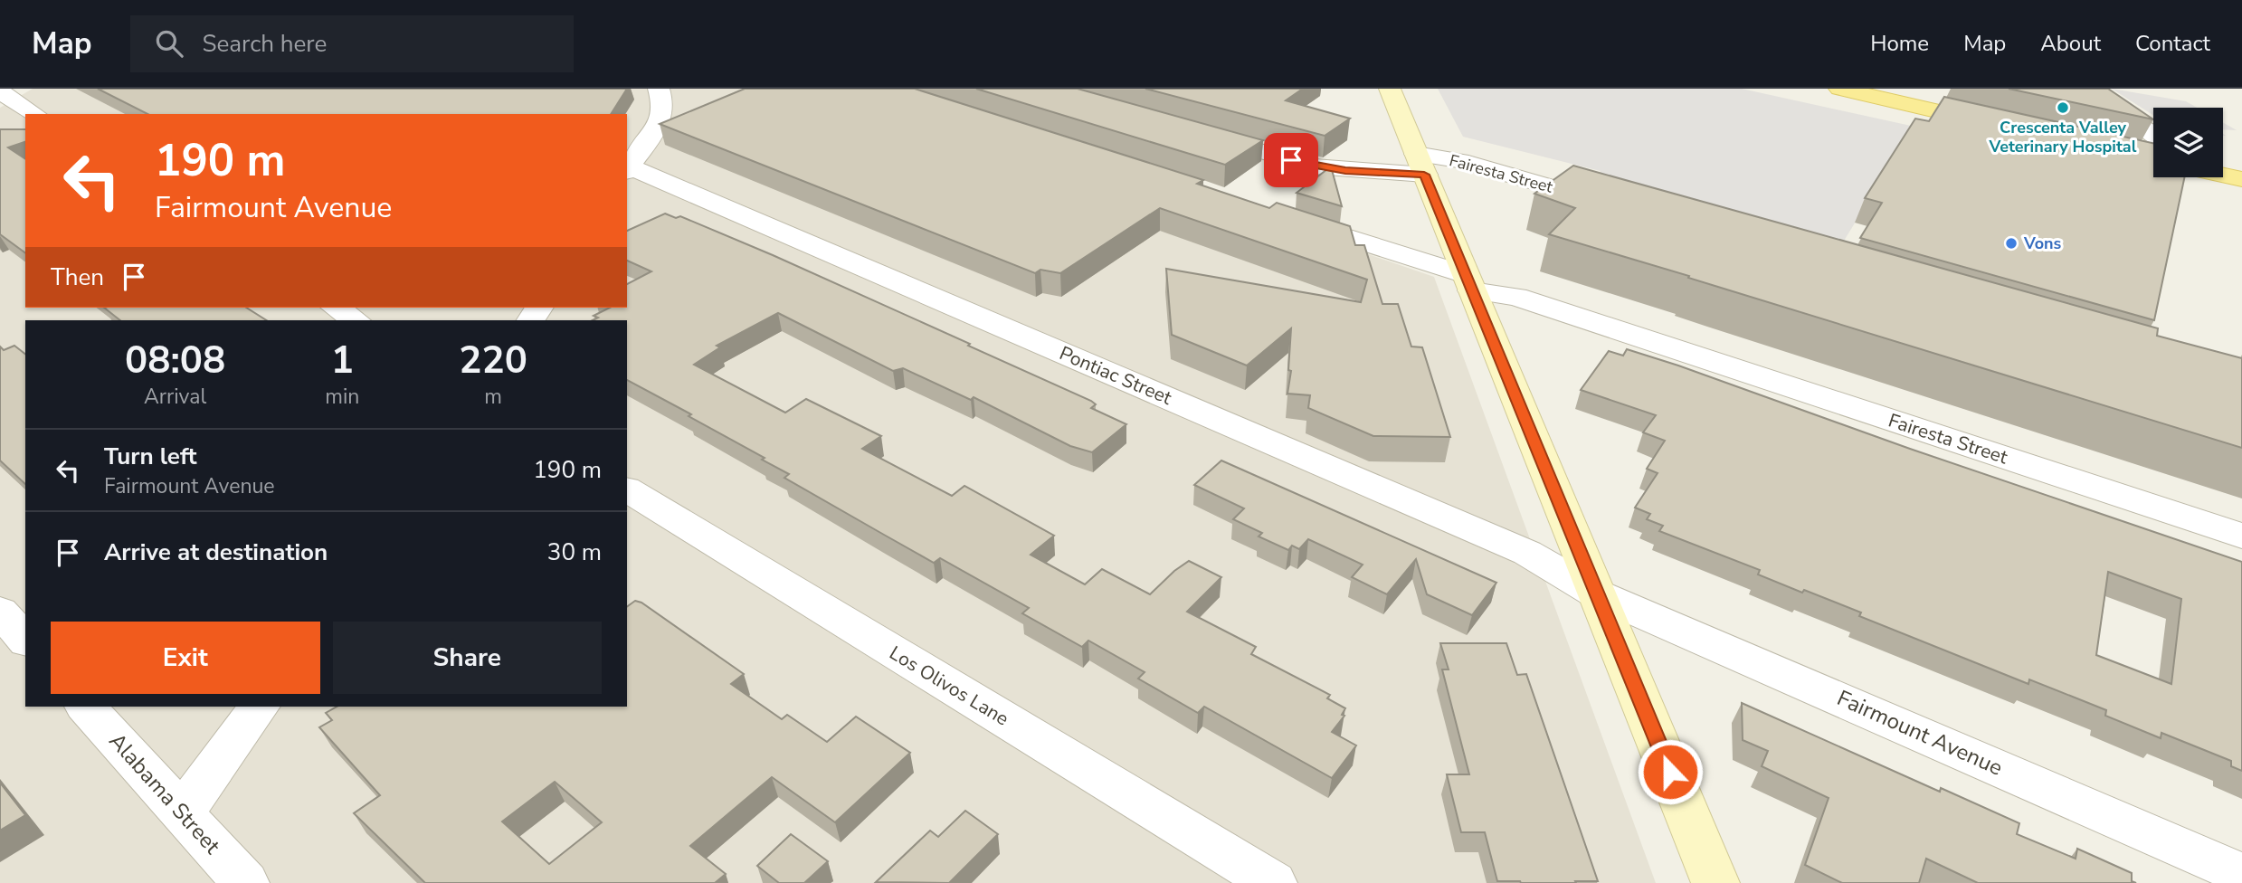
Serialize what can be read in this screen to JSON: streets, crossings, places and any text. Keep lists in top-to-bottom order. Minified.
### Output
{"streets":{"street":["Fairesta Street","Pontiac Street","Los Olivos Lane","Fairmount Avenue","Alabama Street"]},"crossings":[["Pontiac Street","Fairmount Avenue"]],"places":["Crescenta Valley Veterinary Hospital","Vons"],"page":{"header":"Map","search":"Search here","nav":["Home","Map","About","Contact"],"turn":["190 m","Fairmount Avenue"],"then":"Then","eta":["08:08","Arrival","1","min","220","m"],"list":[{"name":"Turn left","note":"Fairmount Avenue","value":"190 m"},{"name":"Arrive at destination","value":"30 m"}],"buttons":["Exit","Share"]}}
